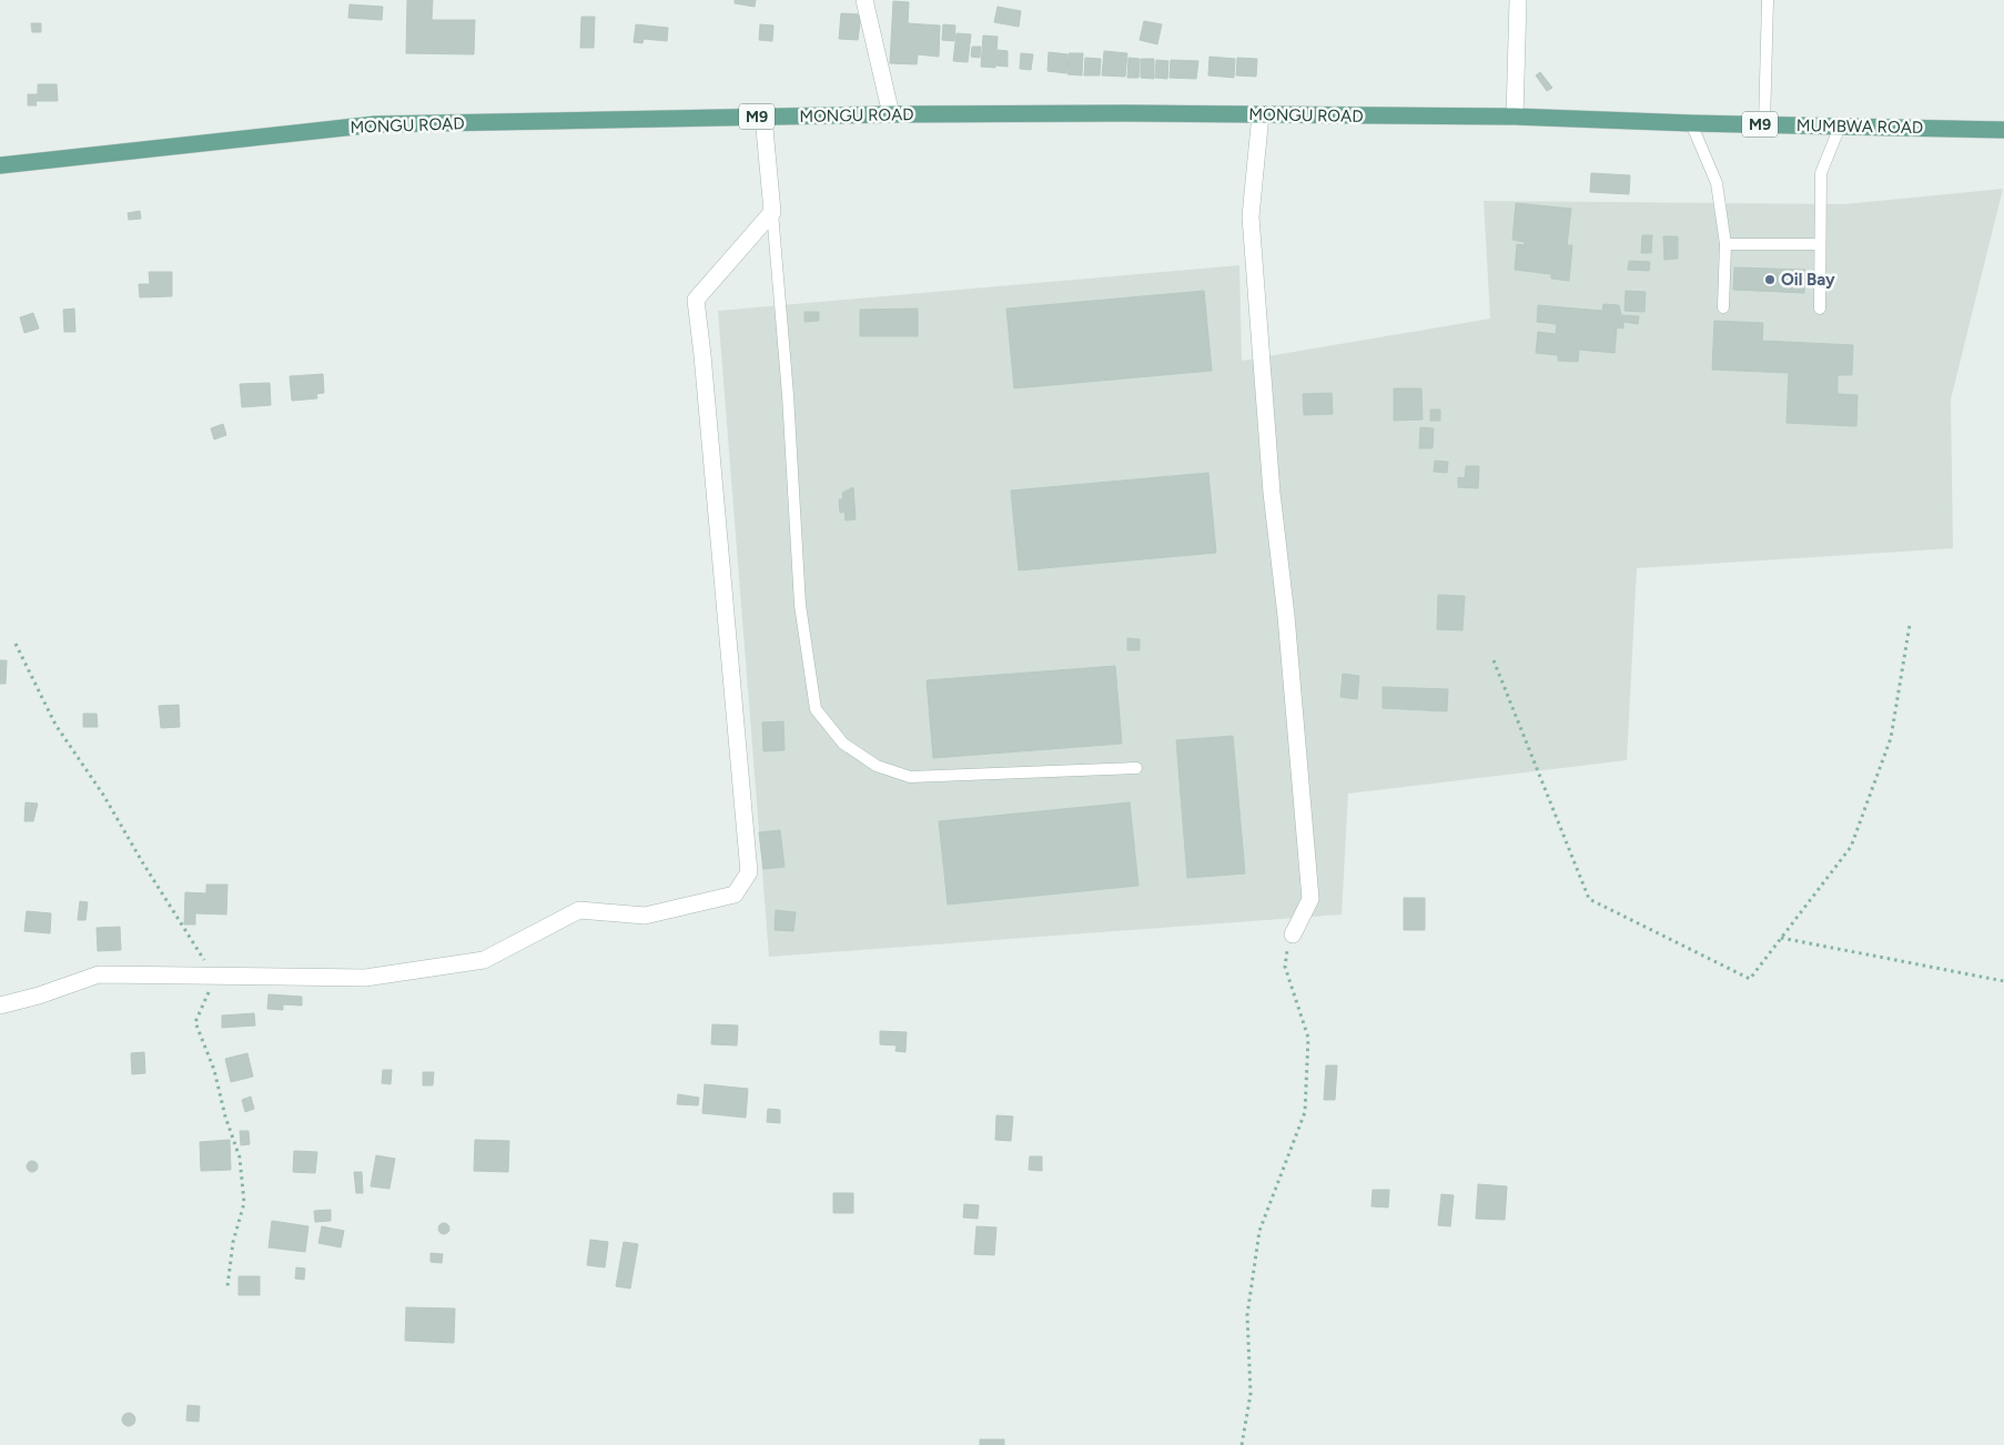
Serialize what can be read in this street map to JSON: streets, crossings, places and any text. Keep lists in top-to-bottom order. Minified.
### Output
{"streets":{"main road":["MONGU ROAD","M9","MUMBWA ROAD"]},"crossings":[["MONGU ROAD","MUMBWA ROAD"]],"places":["Oil Bay"]}
